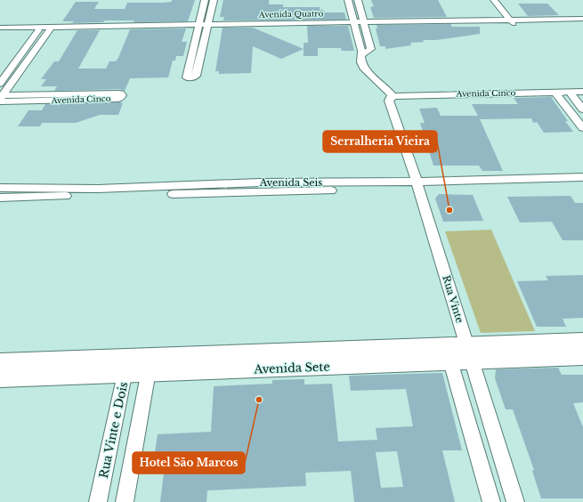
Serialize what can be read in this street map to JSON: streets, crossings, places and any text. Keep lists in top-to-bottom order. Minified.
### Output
{"streets":{"street":["Avenida Quatro","Avenida Cinco","Avenida Seis","Rua Vinte","Avenida Sete","Rua Vinte e Dois"]},"crossings":[["Avenida Cinco","Rua Vinte"],["Avenida Seis","Rua Vinte"],["Rua Vinte","Avenida Sete"],["Avenida Sete","Rua Vinte e Dois"]],"places":["Serralheria Vieira","Hotel São Marcos"]}
